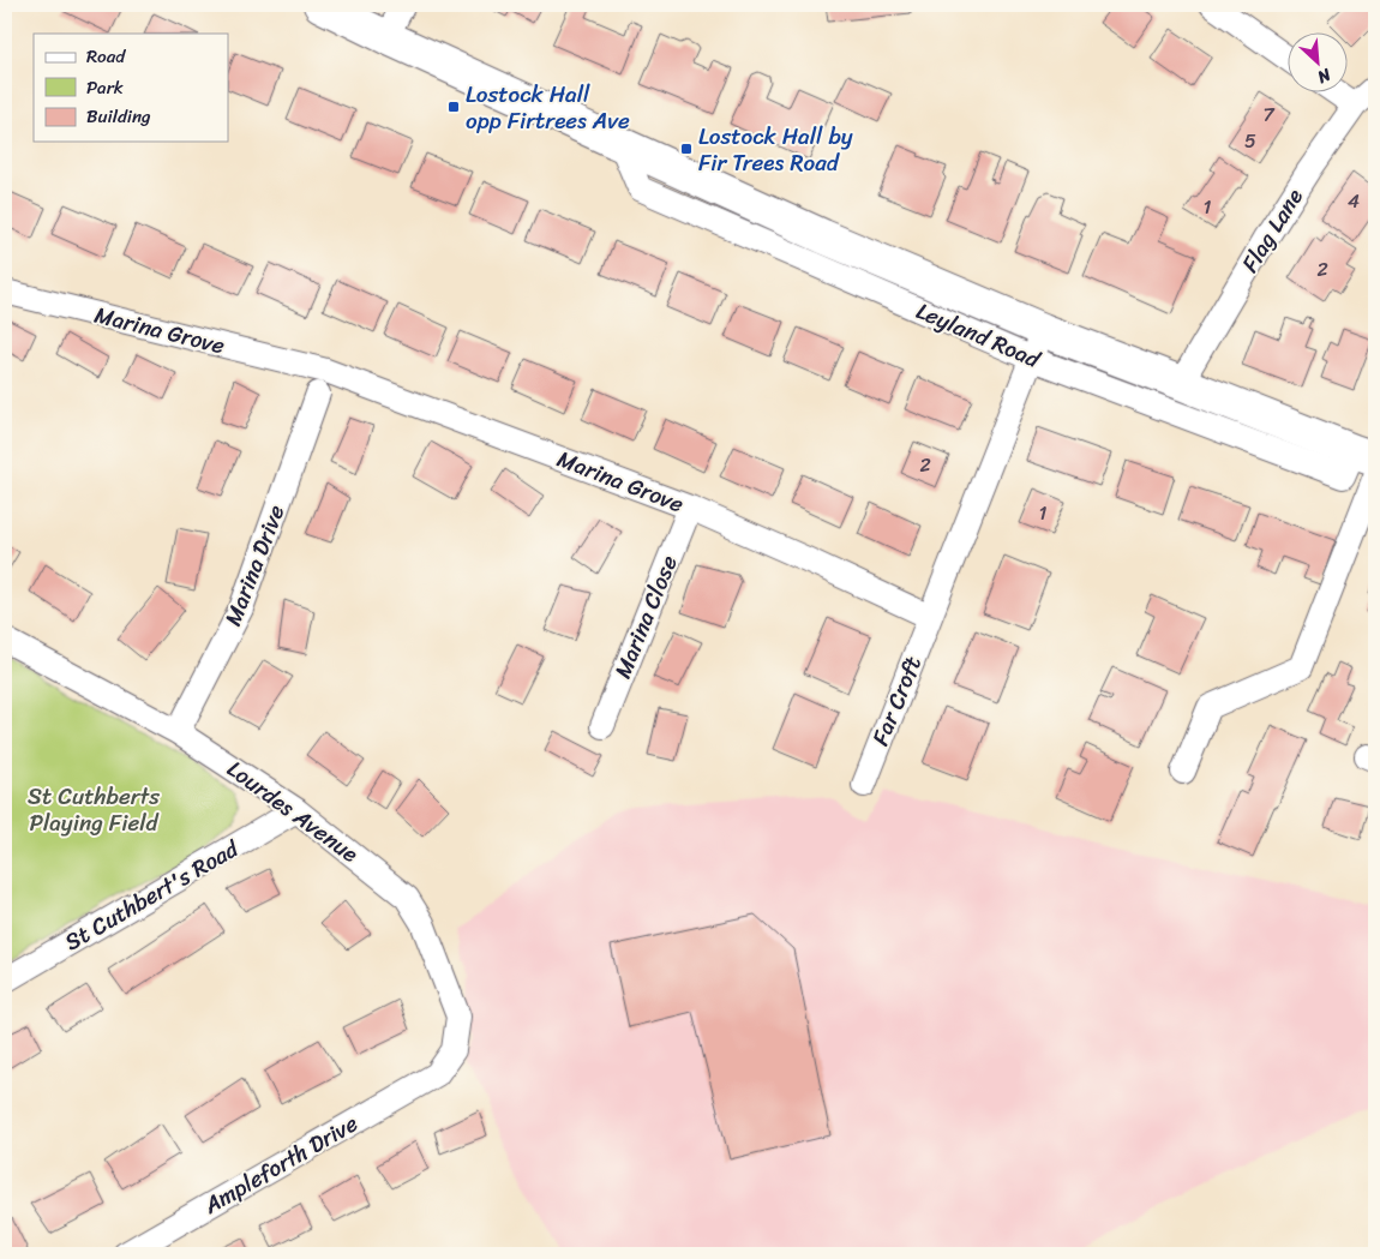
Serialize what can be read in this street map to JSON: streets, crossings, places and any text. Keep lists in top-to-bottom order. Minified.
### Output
{"streets":{"main road":["Leyland Road"],"street":["Flag Lane","Marina Grove","Marina Drive","Marina Close","Far Croft","Lourdes Avenue","St Cuthbert's Road","Ampleforth Drive"]},"crossings":[["Flag Lane","Leyland Road"],["Marina Grove","Marina Close"],["Marina Grove","Far Croft"],["Marina Drive","Lourdes Avenue"],["Lourdes Avenue","St Cuthbert's Road"],["Lourdes Avenue","Ampleforth Drive"]],"parks":["St Cuthberts Playing Field"],"places":{"transit":["Lostock Hall opp Firtrees Ave","Lostock Hall by Fir Trees Road"]},"house_numbers":["7","5","4","1","2","2","1"],"legend":["Road","Park","Building"],"north":"bottom right"}
